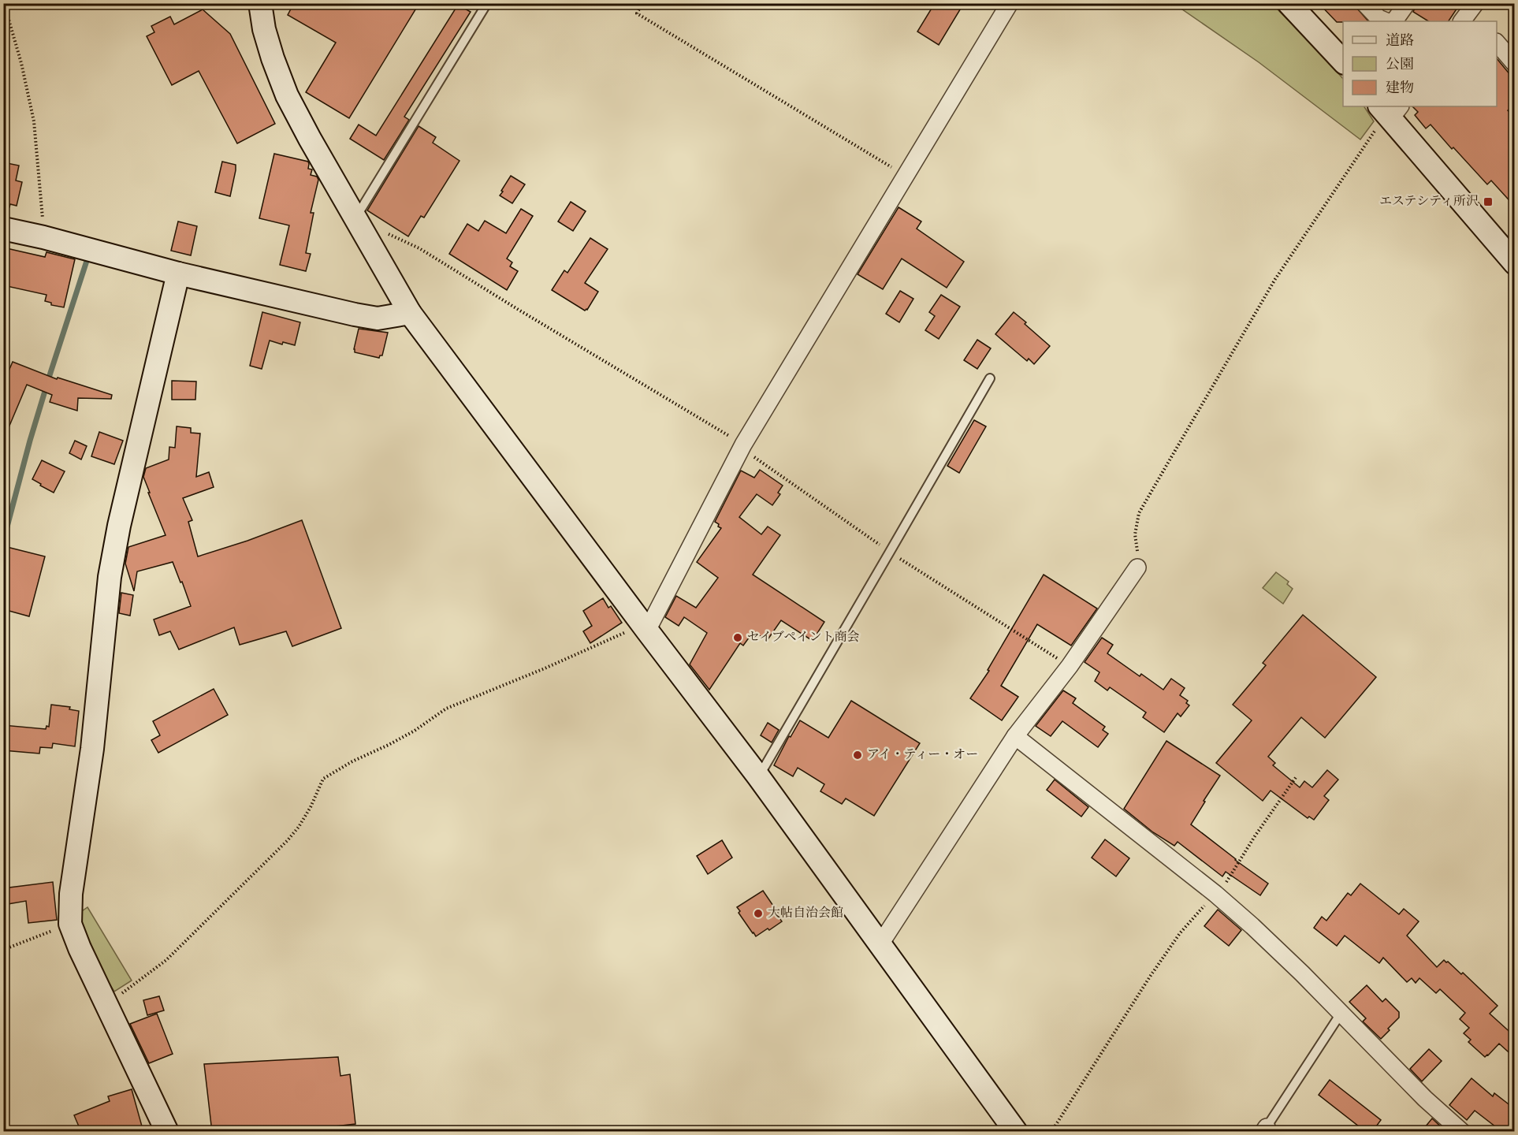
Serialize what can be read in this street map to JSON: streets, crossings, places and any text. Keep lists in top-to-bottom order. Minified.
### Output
{"places":{"transit":["エステシティ所沢"],"other":["セイブペイント商会","アイ・ティー・オー","大帖自治会館"]},"legend":["道路","公園","建物"]}
